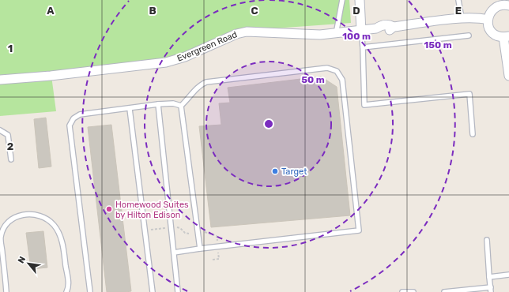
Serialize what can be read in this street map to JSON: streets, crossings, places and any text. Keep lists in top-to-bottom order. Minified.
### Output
{"streets":{"street":["Evergreen Road"]},"places":["Target","Homewood Suites by Hilton Edison"],"north":"top left","grid":{"columns":["A","B","C","D","E"],"rows":["1","2"]},"rings":["100 m","150 m","50 m"]}
